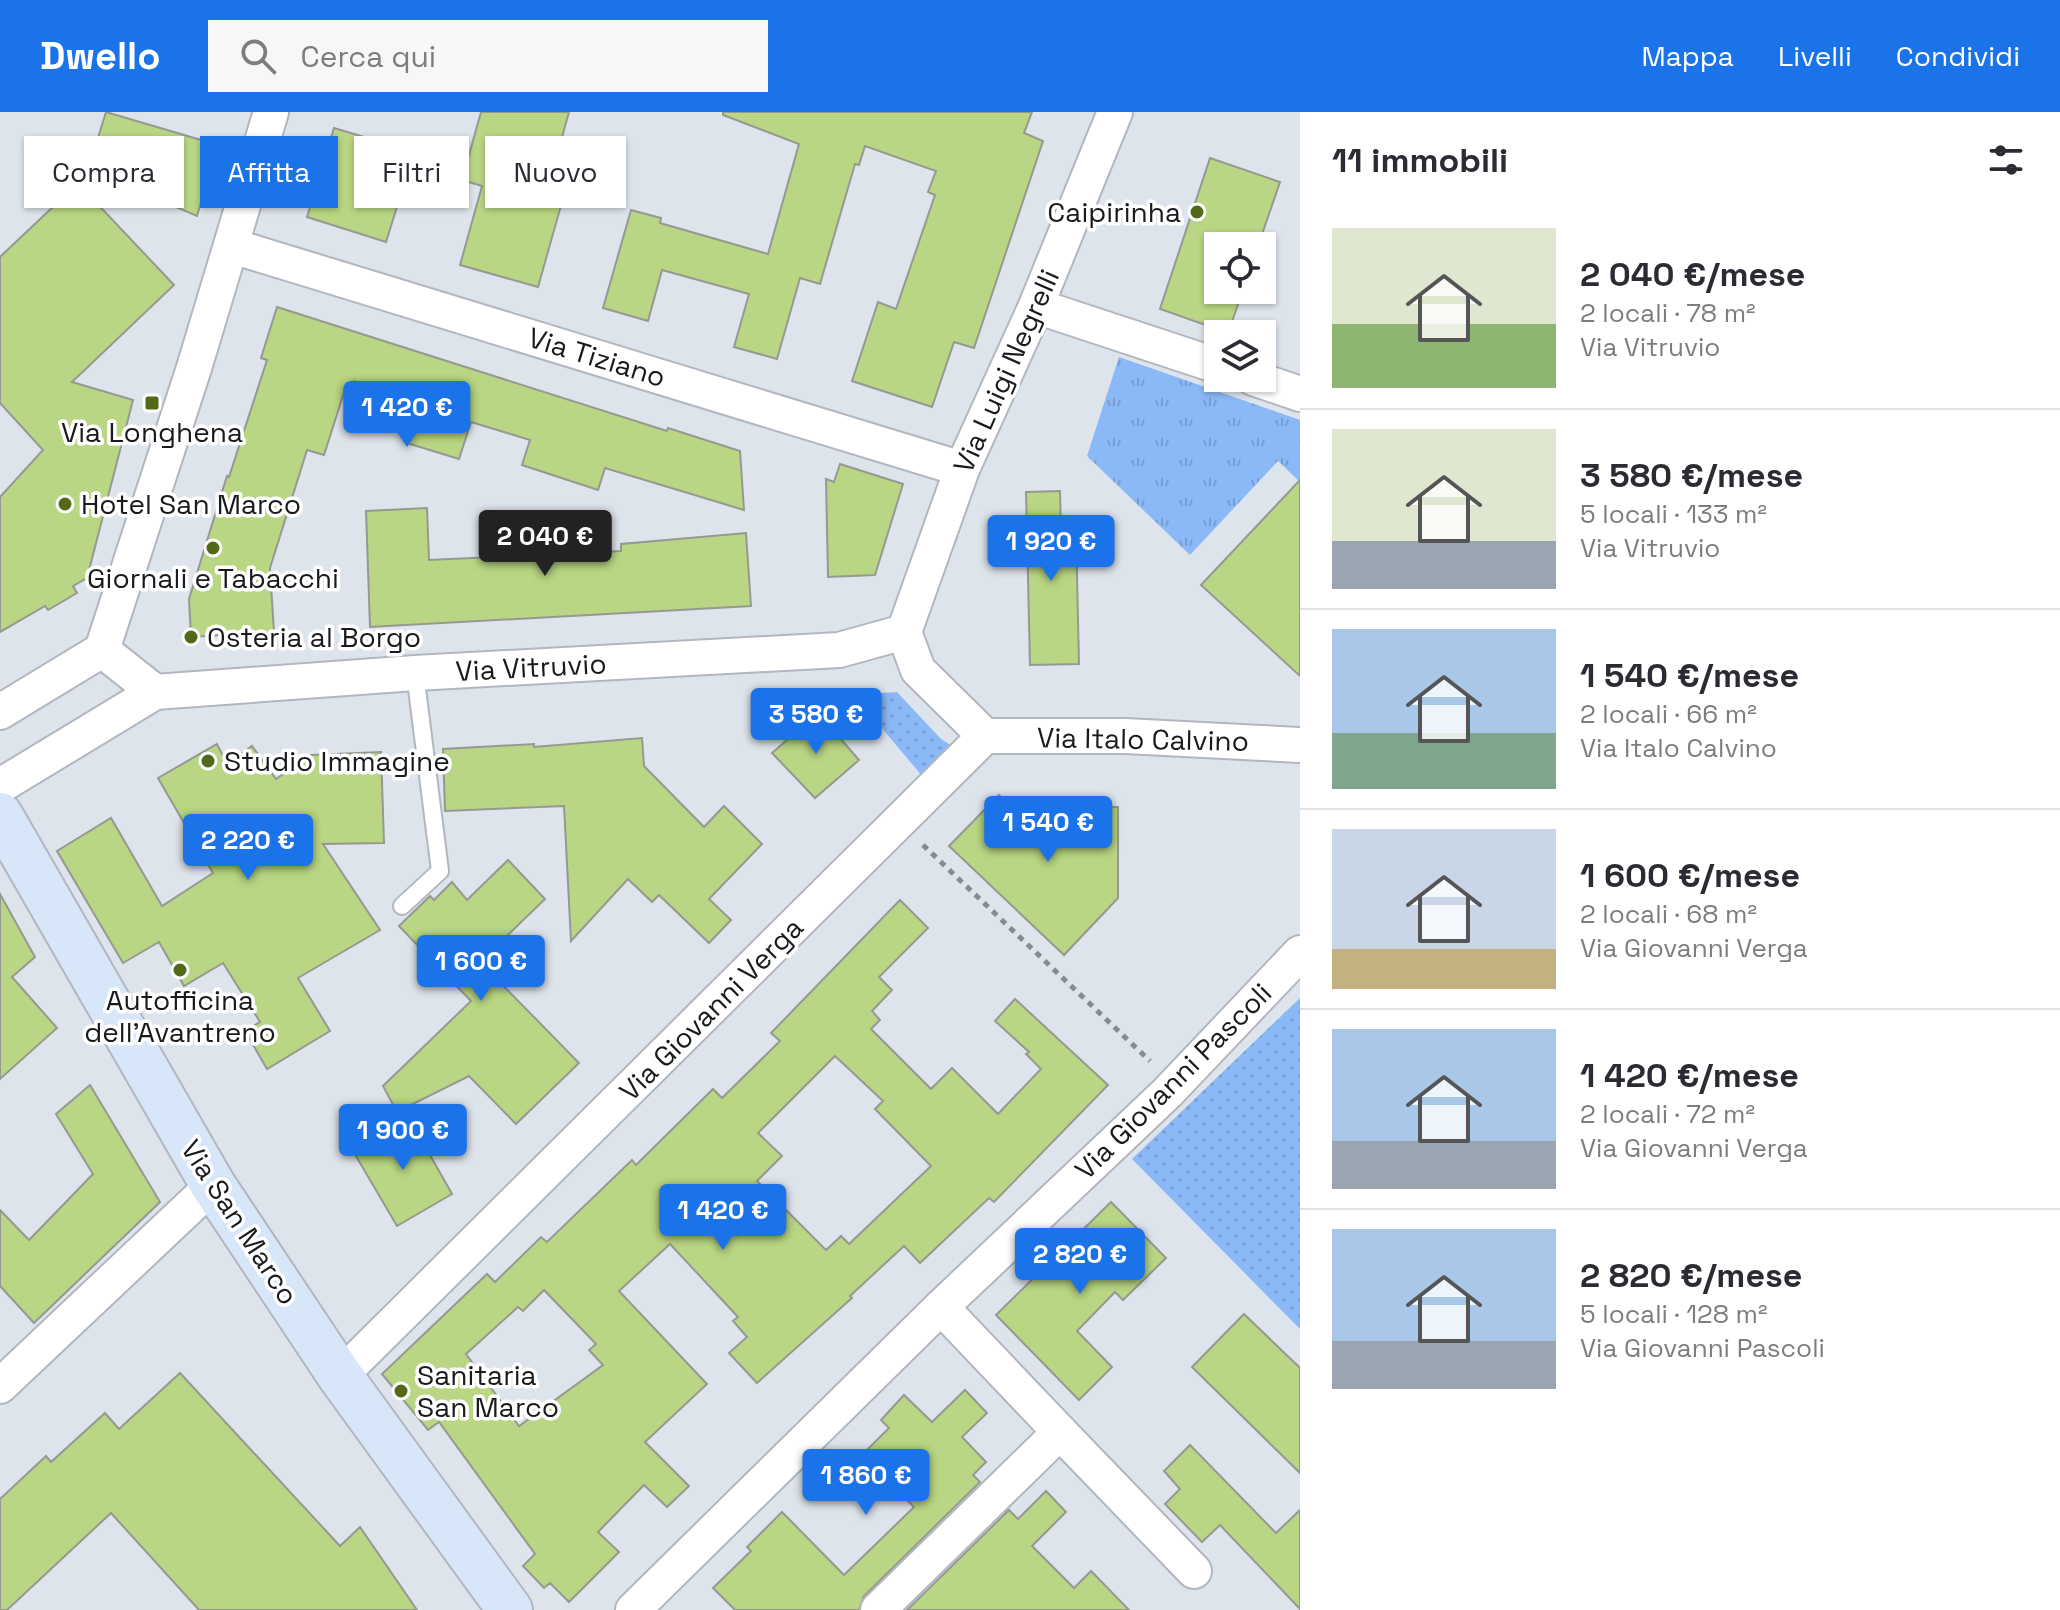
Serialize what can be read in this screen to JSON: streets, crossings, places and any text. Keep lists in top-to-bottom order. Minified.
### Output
{"streets":{"main road":["Via San Marco"],"street":["Via Tiziano","Via Luigi Negrelli","Via Vitruvio","Via Italo Calvino","Via Giovanni Verga","Via Giovanni Pascoli"]},"crossings":[["Via Tiziano","Via Luigi Negrelli"],["Via Luigi Negrelli","Via Vitruvio"],["Via Italo Calvino","Via Giovanni Verga"],["Via Giovanni Verga","Via San Marco"]],"places":{"other":["Caipirinha","Hotel San Marco","Giornali e Tabacchi","Osteria al Borgo","Studio Immagine","Autofficina dell'Avantreno","Sanitaria San Marco"],"transit":["Via Longhena"]},"page":{"header":"Dwello","search":"Cerca qui","nav":["Mappa","Livelli","Condividi"],"heading":"11 immobili","chip":["Compra","Affitta","Filtri","Nuovo"],"list":[{"name":"2 040 €/mese","note":"2 locali · 78 m² · Via Vitruvio"},{"name":"3 580 €/mese","note":"5 locali · 133 m² · Via Vitruvio"},{"name":"1 540 €/mese","note":"2 locali · 66 m² · Via Italo Calvino"},{"name":"1 600 €/mese","note":"2 locali · 68 m² · Via Giovanni Verga"},{"name":"1 420 €/mese","note":"2 locali · 72 m² · Via Giovanni Verga"},{"name":"2 820 €/mese","note":"5 locali · 128 m² · Via Giovanni Pascoli"}],"price":["1 420 €","2 040 €","1 920 €","3 580 €","1 540 €","2 220 €","1 600 €","1 900 €","1 420 €","2 820 €","1 860 €"]}}
